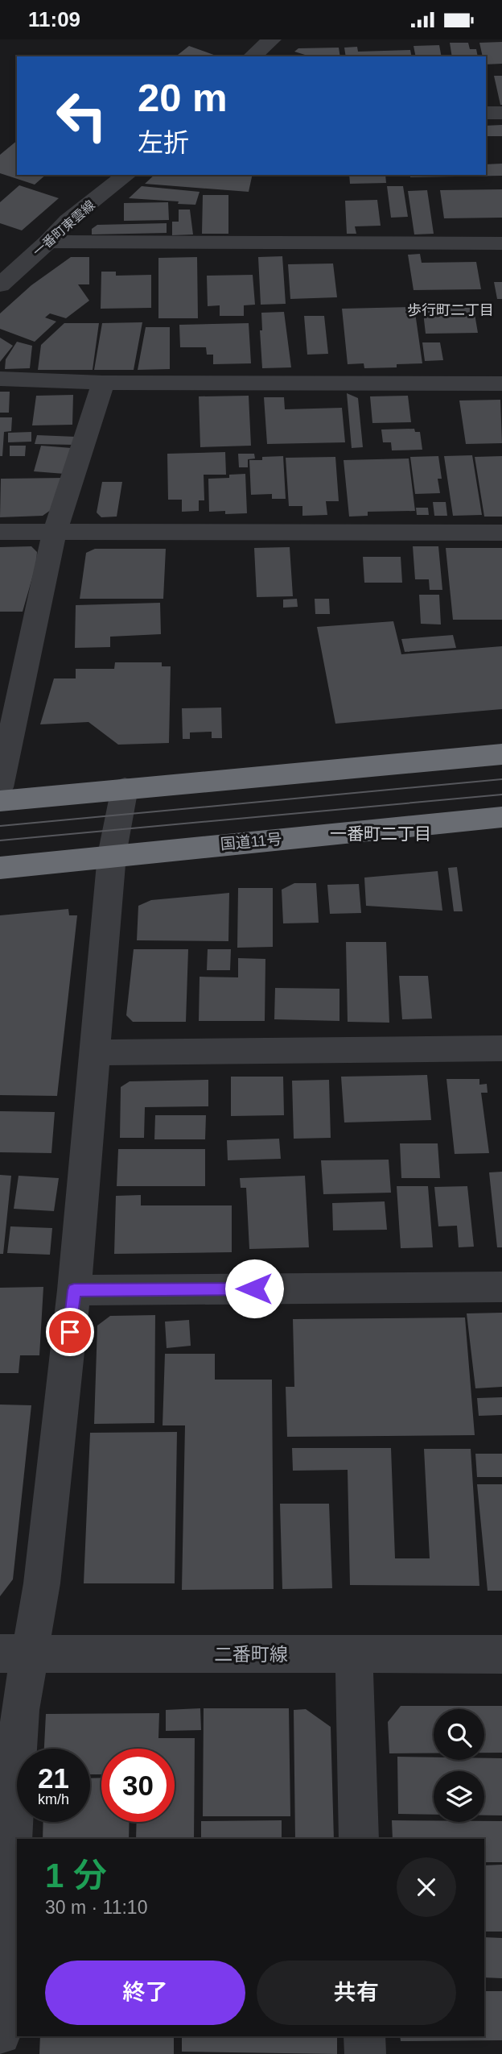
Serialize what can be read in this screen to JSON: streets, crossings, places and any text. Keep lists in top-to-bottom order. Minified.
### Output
{"streets":{"highway":["国道11号"],"street":["一番町東雲線","二番町線"]},"districts":["歩行町二丁目","一番町二丁目"],"page":{"status":"11:09","turn":["20 m","左折"],"speed":"21 km/h","limit":"30","heading":["1 分","30 m · 11:10"],"buttons":["終了","共有"]}}
